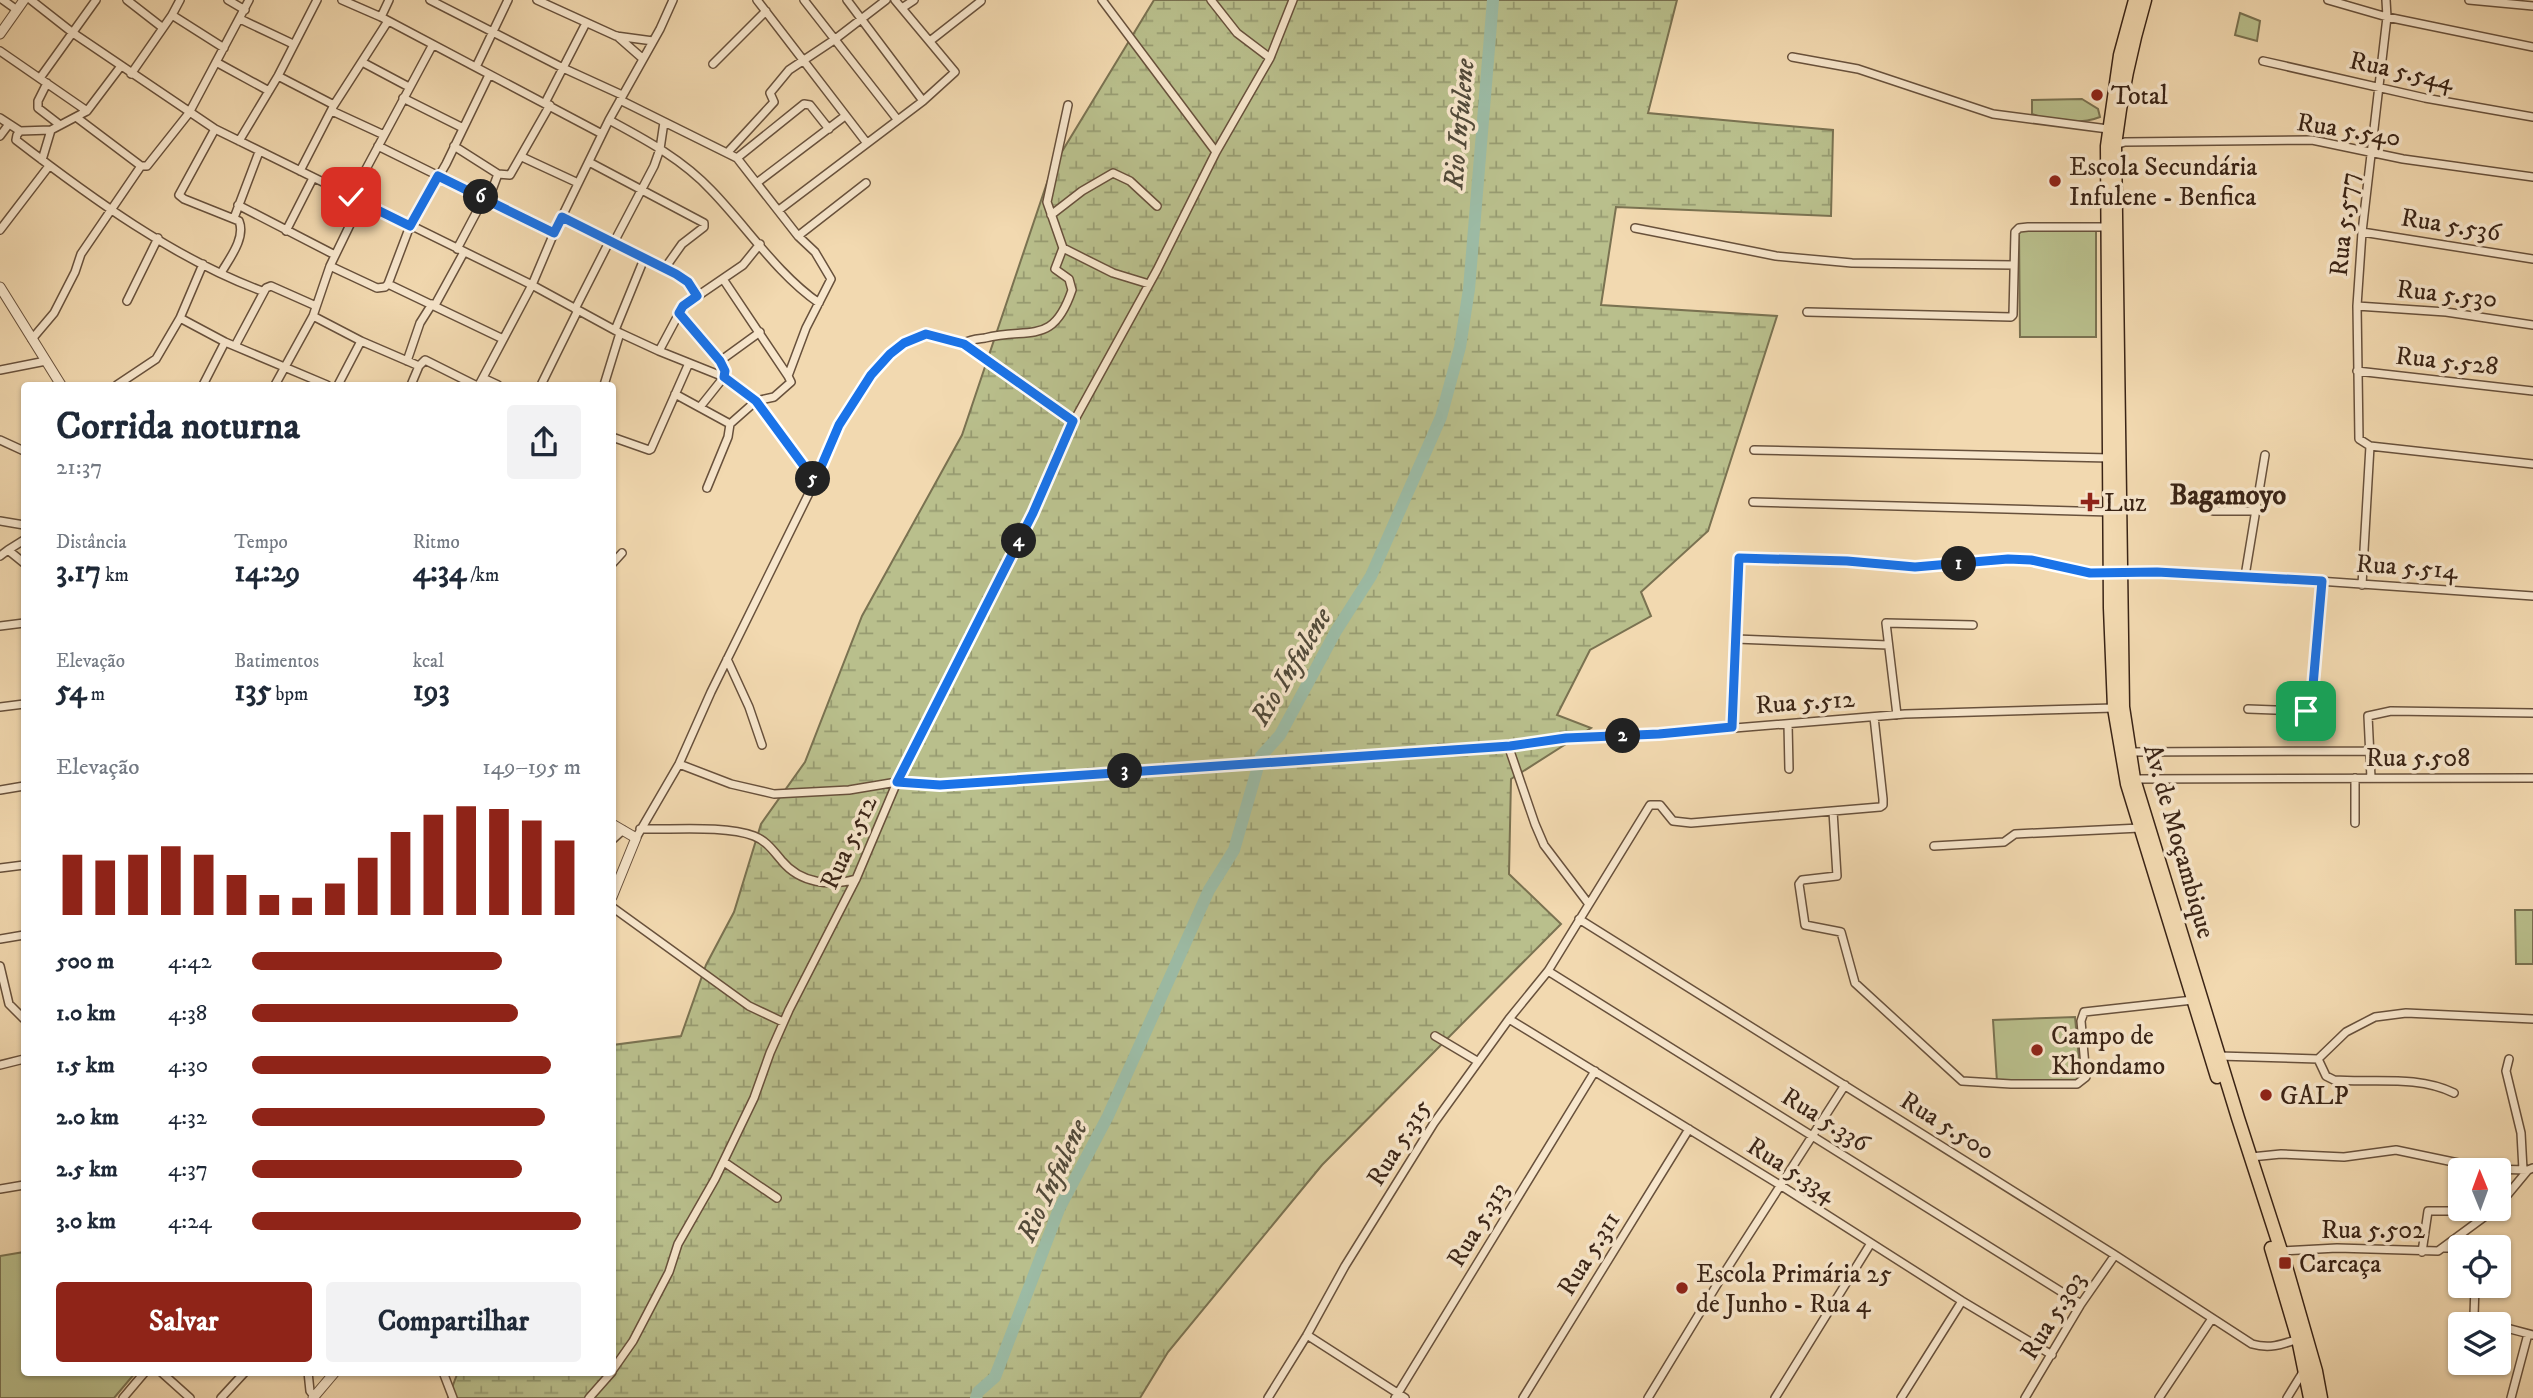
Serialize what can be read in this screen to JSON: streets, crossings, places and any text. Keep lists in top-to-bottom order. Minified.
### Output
{"streets":{"highway":["Av. de Moçambique"],"street":["Rua 5.544","Rua 5.540","Rua 5.577","Rua 5.536","Rua 5.530","Rua 5.528","Rua 5.514","Rua 5.512","Rua 5.508","Rua 5.336","Rua 5.500","Rua 5.315","Rua 5.334","Rua 5.313","Rua 5.502","Rua 5.311","Rua 5.303"]},"crossings":[["Rua 5.544","Rua 5.577"],["Rua 5.540","Rua 5.577"],["Rua 5.540","Av. de Moçambique"],["Rua 5.577","Rua 5.536"],["Rua 5.577","Rua 5.530"],["Rua 5.577","Rua 5.528"],["Rua 5.514","Av. de Moçambique"],["Rua 5.512","Av. de Moçambique"],["Rua 5.508","Av. de Moçambique"],["Av. de Moçambique","Rua 5.500"],["Av. de Moçambique","Rua 5.502"],["Rua 5.336","Rua 5.315"],["Rua 5.336","Rua 5.303"],["Rua 5.500","Rua 5.315"],["Rua 5.500","Rua 5.303"],["Rua 5.315","Rua 5.334"],["Rua 5.334","Rua 5.313"],["Rua 5.334","Rua 5.311"],["Rua 5.334","Rua 5.303"]],"districts":["Bagamoyo"],"water":["Rio Infulene"],"places":{"other":["Total","Escola Secundária Infulene - Benfica","Campo de Khondamo","GALP","Escola Primária 25 de Junho - Rua 4"],"health":["Luz"],"transit":["Carcaça"]},"north":"top","page":{"pins":["6","5","4","1","2","3"],"heading":["Corrida noturna","21:37"],"stats":[["Distância","3.17 km"],["Tempo","14:29"],["Ritmo","4:34 /km"],["Elevação","54 m"],["Batimentos","135 bpm"],["kcal","193"]],"chart":["Elevação","149–195 m"],"list":[{"name":"500 m","note":"4:42"},{"name":"1.0 km","note":"4:38"},{"name":"1.5 km","note":"4:30"},{"name":"2.0 km","note":"4:32"},{"name":"2.5 km","note":"4:37"},{"name":"3.0 km","note":"4:24"}],"buttons":["Salvar","Compartilhar"]}}
